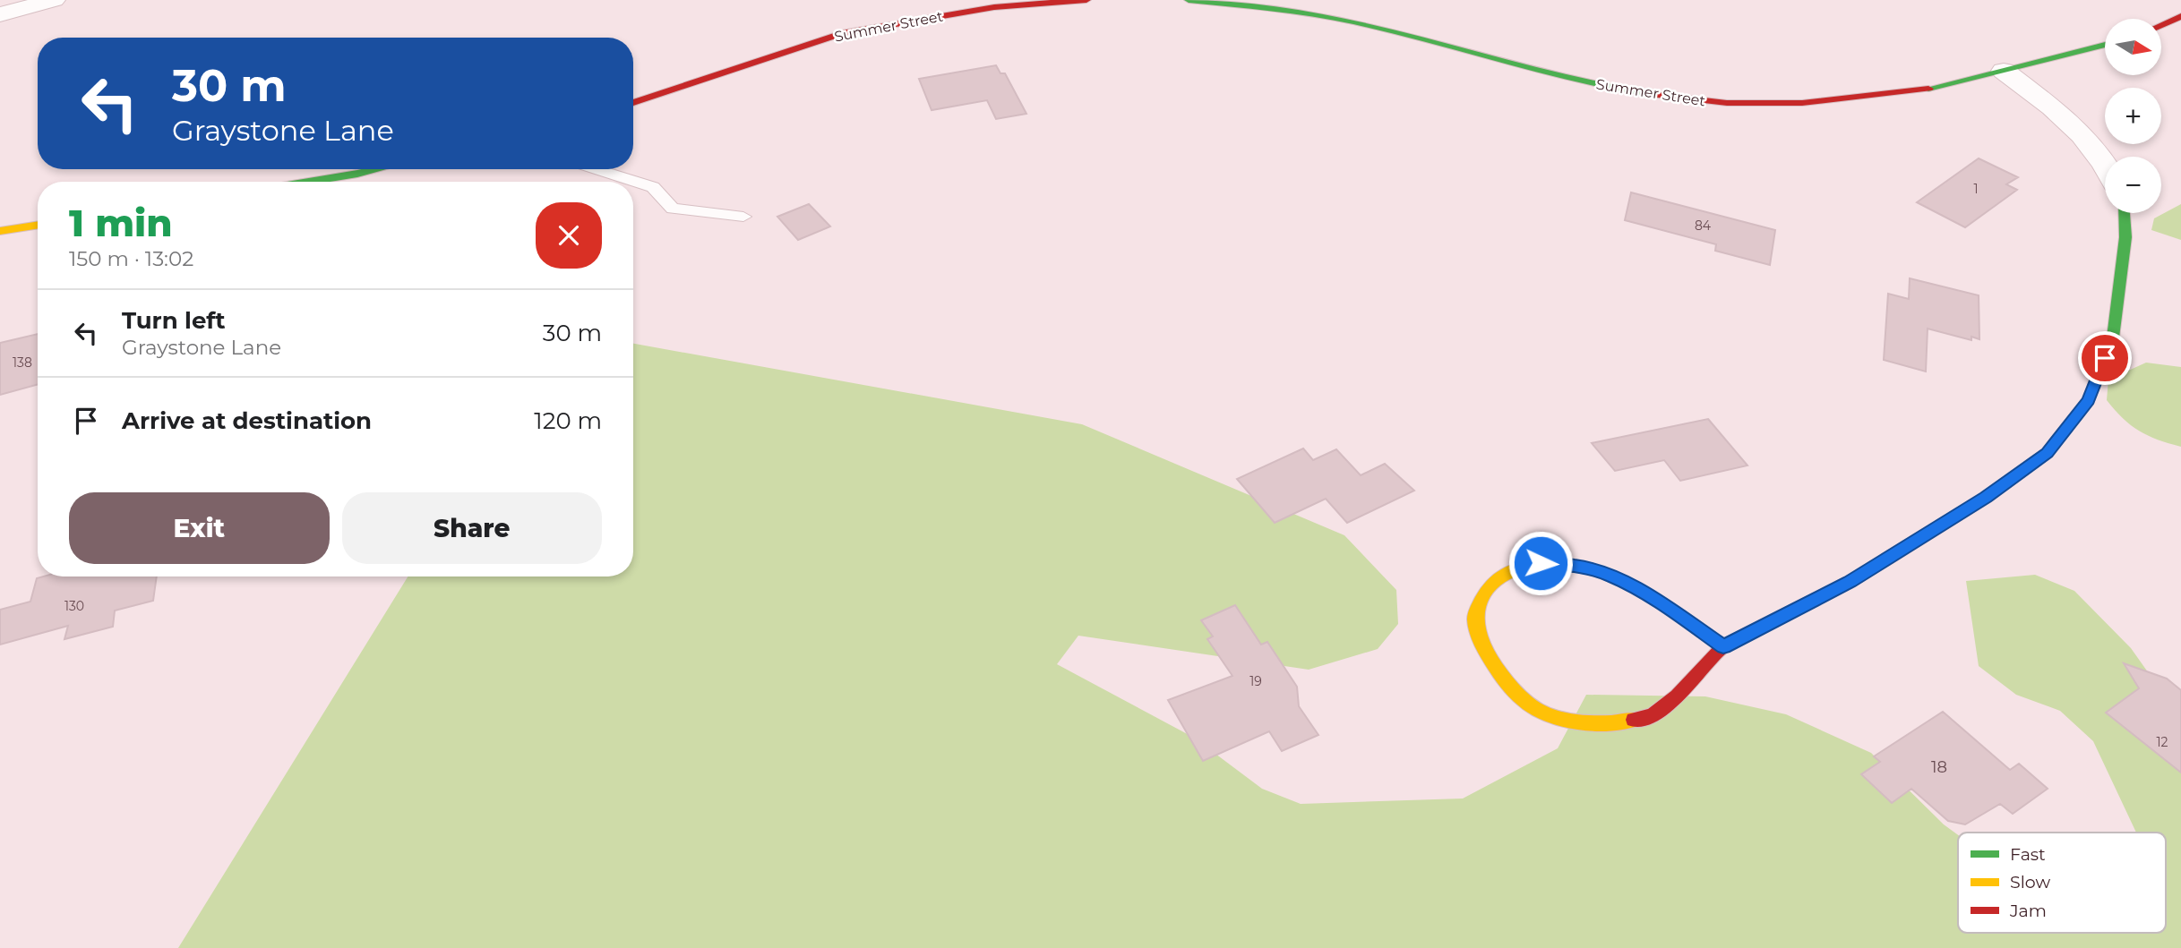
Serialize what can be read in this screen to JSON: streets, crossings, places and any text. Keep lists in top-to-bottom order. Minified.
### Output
{"streets":{"street":["Summer Street"]},"house_numbers":["1","84","138","130","19","12","18"],"legend":["Fast","Slow","Jam"],"north":"right","page":{"map_buttons":["+","−"],"turn":["30 m","Graystone Lane"],"heading":["1 min","150 m · 13:02"],"list":[{"name":"Turn left","note":"Graystone Lane","value":"30 m"},{"name":"Arrive at destination","value":"120 m"}],"buttons":["Exit","Share"]}}
